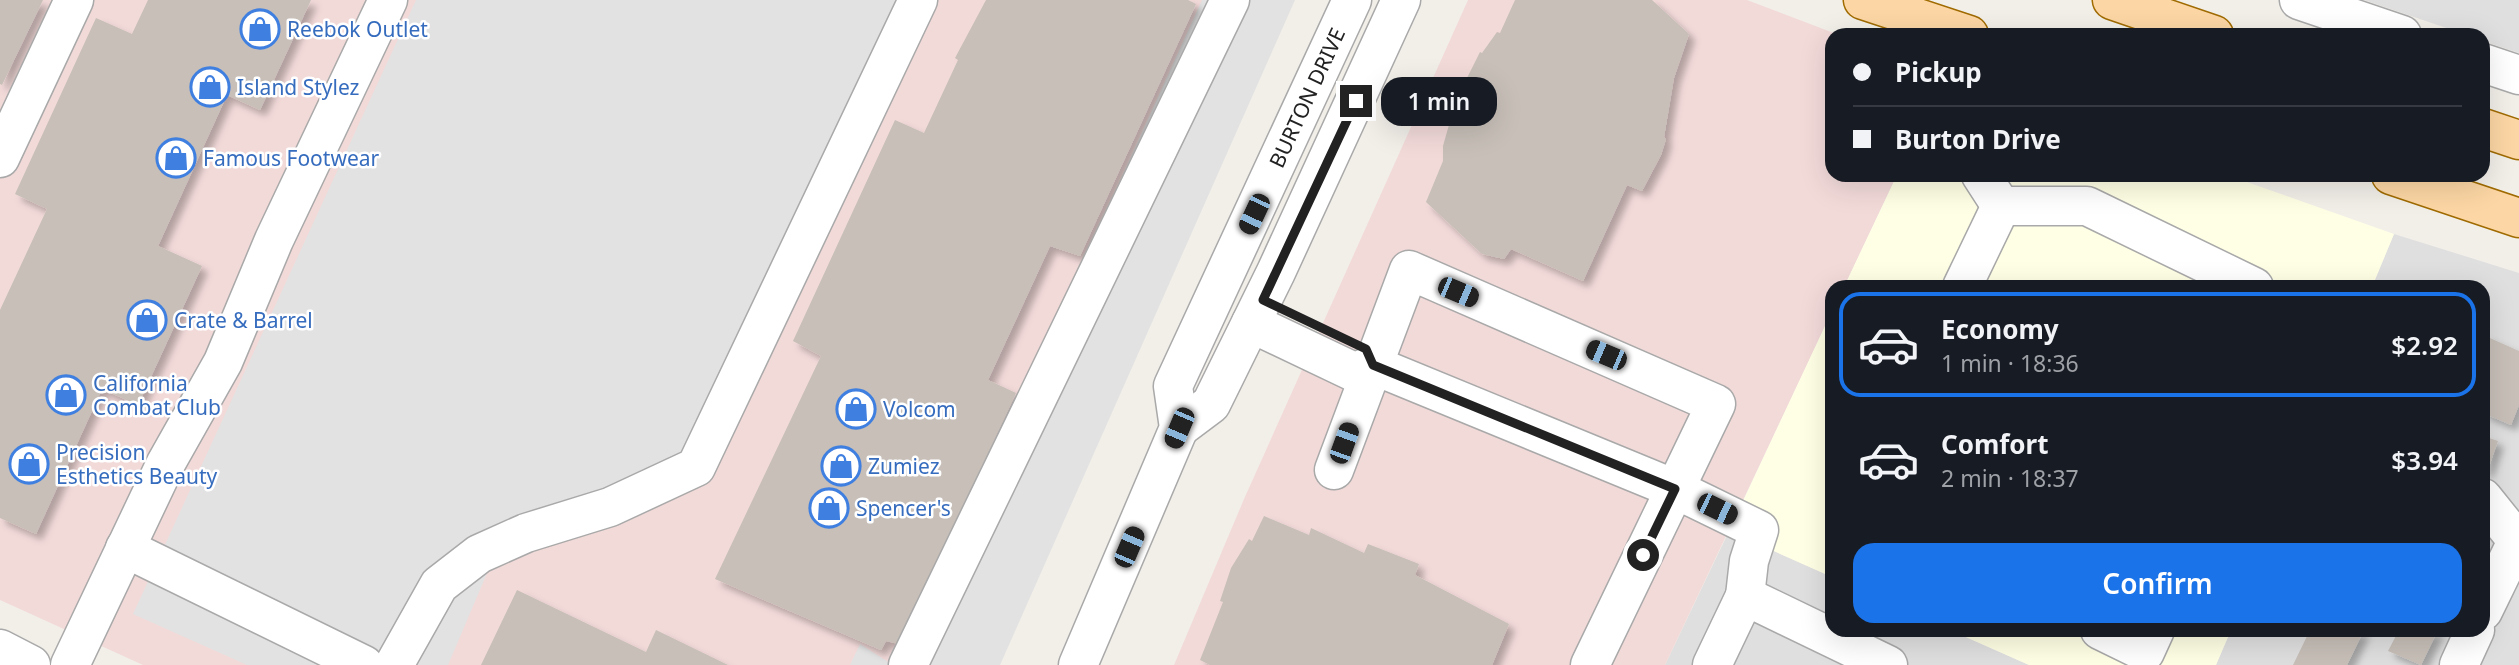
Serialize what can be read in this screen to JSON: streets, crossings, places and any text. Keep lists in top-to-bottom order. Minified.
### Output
{"streets":{"street":["BURTON DRIVE"]},"places":{"shop":["Reebok Outlet","Island Stylez","Famous Footwear","Crate & Barrel","California Combat Club","Volcom","Precision Esthetics Beauty","Zumiez","Spencer's"]},"page":{"banner":["Pickup","Burton Drive"],"bubble":"1 min","list":[{"name":"Economy","note":"1 min · 18:36","value":"$2.92"},{"name":"Comfort","note":"2 min · 18:37","value":"$3.94"}],"buttons":"Confirm"}}
